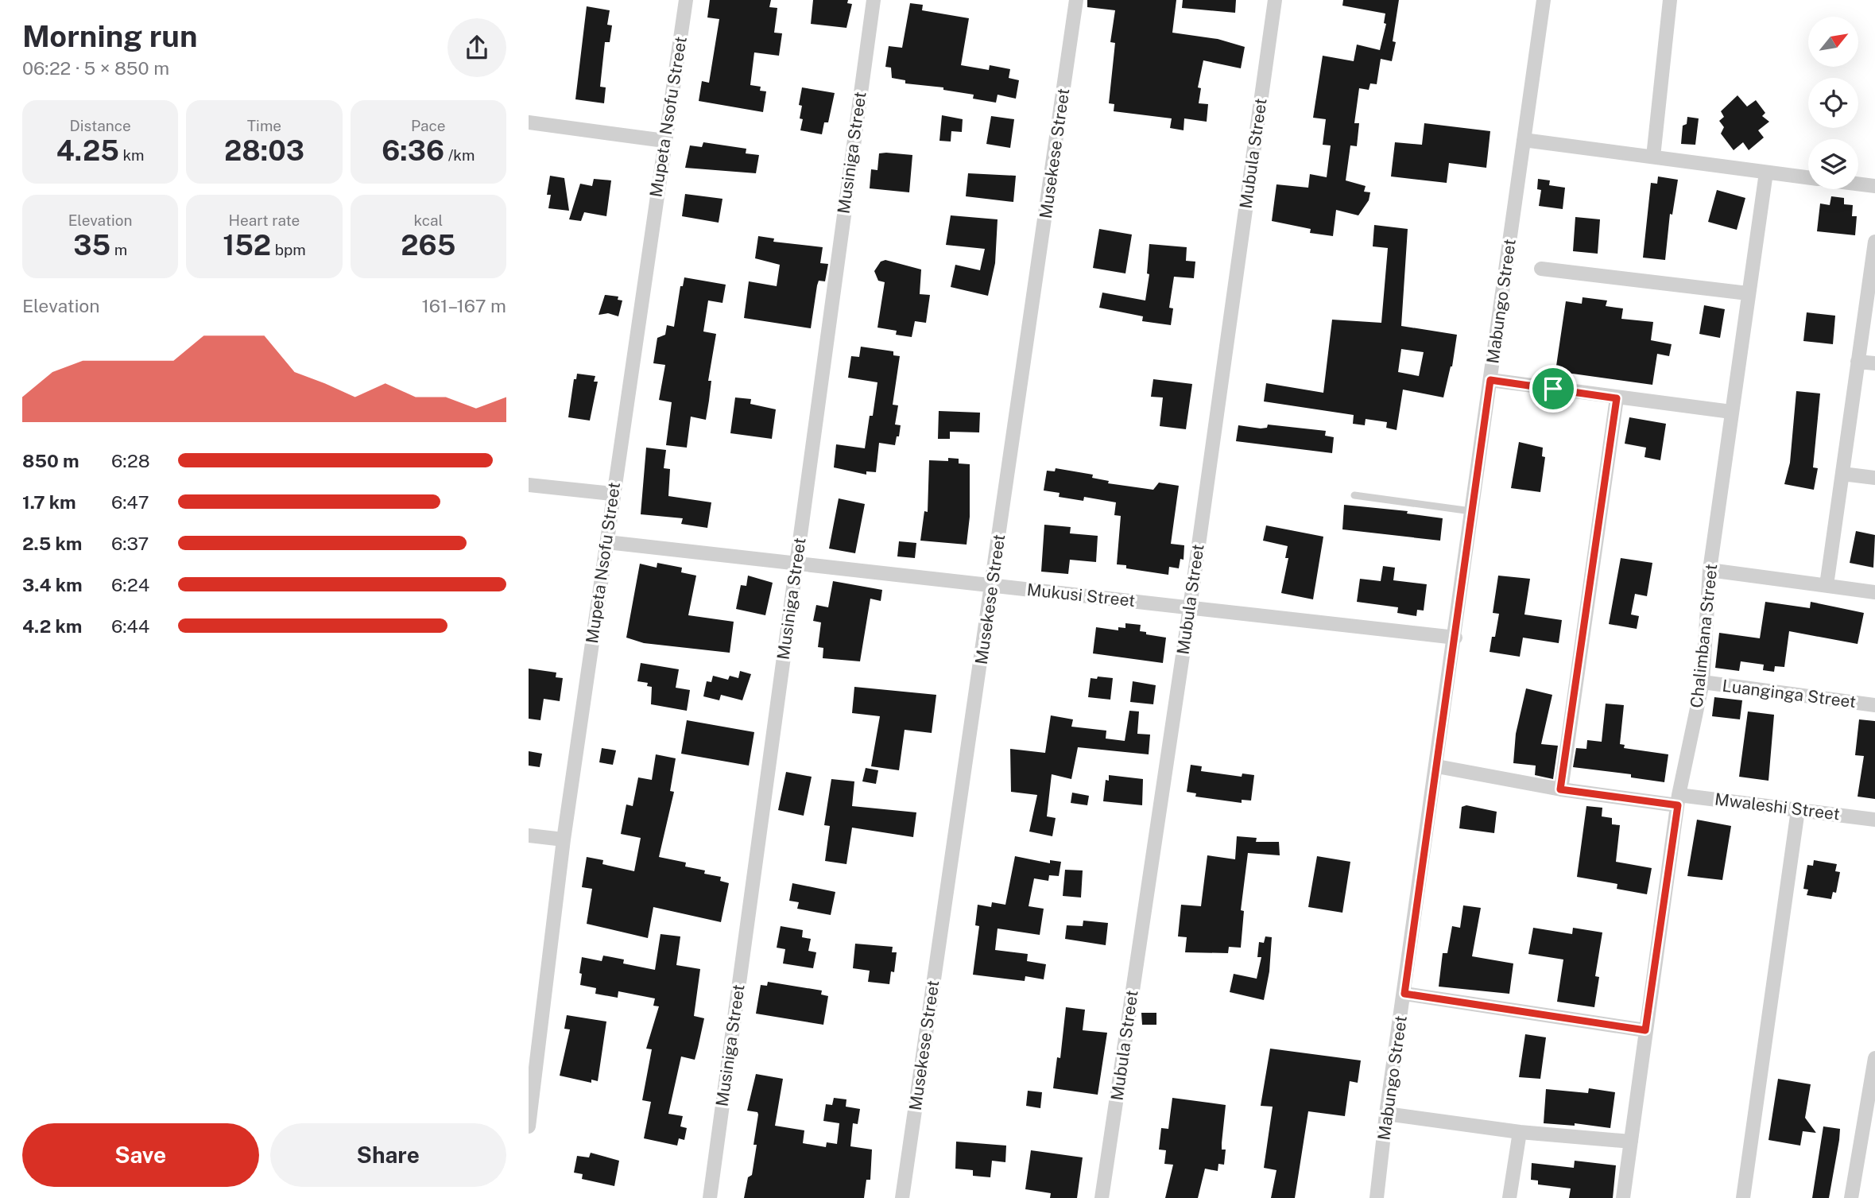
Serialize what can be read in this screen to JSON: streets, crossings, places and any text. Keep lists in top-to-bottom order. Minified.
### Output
{"streets":{"street":["Mupeta Nsofu Street","Musiniga Street","Musekese Street","Mubula Street","Mabungo Street","Mukusi Street","Chalimbana Street","Luanginga Street","Mwaleshi Street"]},"crossings":[["Mupeta Nsofu Street","Mukusi Street"],["Musiniga Street","Mukusi Street"],["Musekese Street","Mukusi Street"],["Mubula Street","Mukusi Street"],["Mabungo Street","Mukusi Street"],["Mabungo Street","Mwaleshi Street"],["Chalimbana Street","Luanginga Street"],["Chalimbana Street","Mwaleshi Street"]],"north":"top right","page":{"heading":["Morning run","06:22 · 5 × 850 m"],"stats":[["Distance","4.25 km"],["Time","28:03"],["Pace","6:36 /km"],["Elevation","35 m"],["Heart rate","152 bpm"],["kcal","265"]],"chart":["Elevation","161–167 m"],"list":[{"name":"850 m","note":"6:28"},{"name":"1.7 km","note":"6:47"},{"name":"2.5 km","note":"6:37"},{"name":"3.4 km","note":"6:24"},{"name":"4.2 km","note":"6:44"}],"buttons":["Save","Share"]}}
